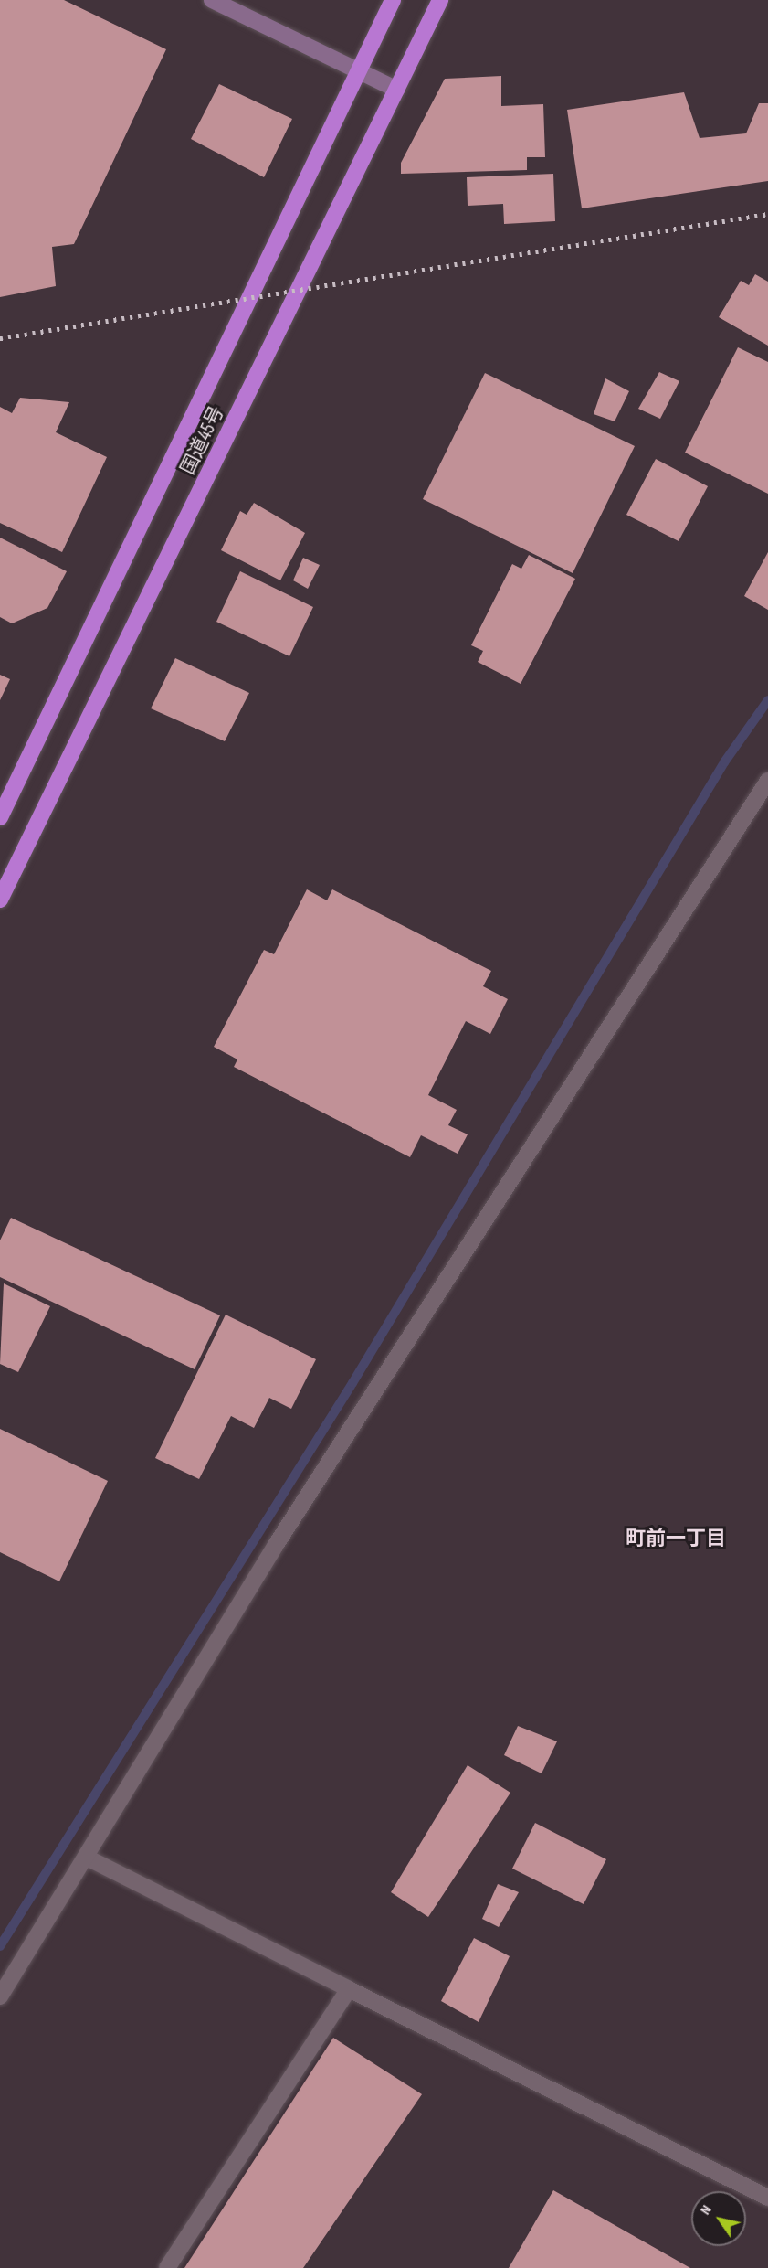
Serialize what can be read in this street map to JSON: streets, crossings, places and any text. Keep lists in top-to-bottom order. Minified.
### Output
{"streets":{"highway":["国道45号"]},"districts":["町前一丁目"],"north":"top left"}
